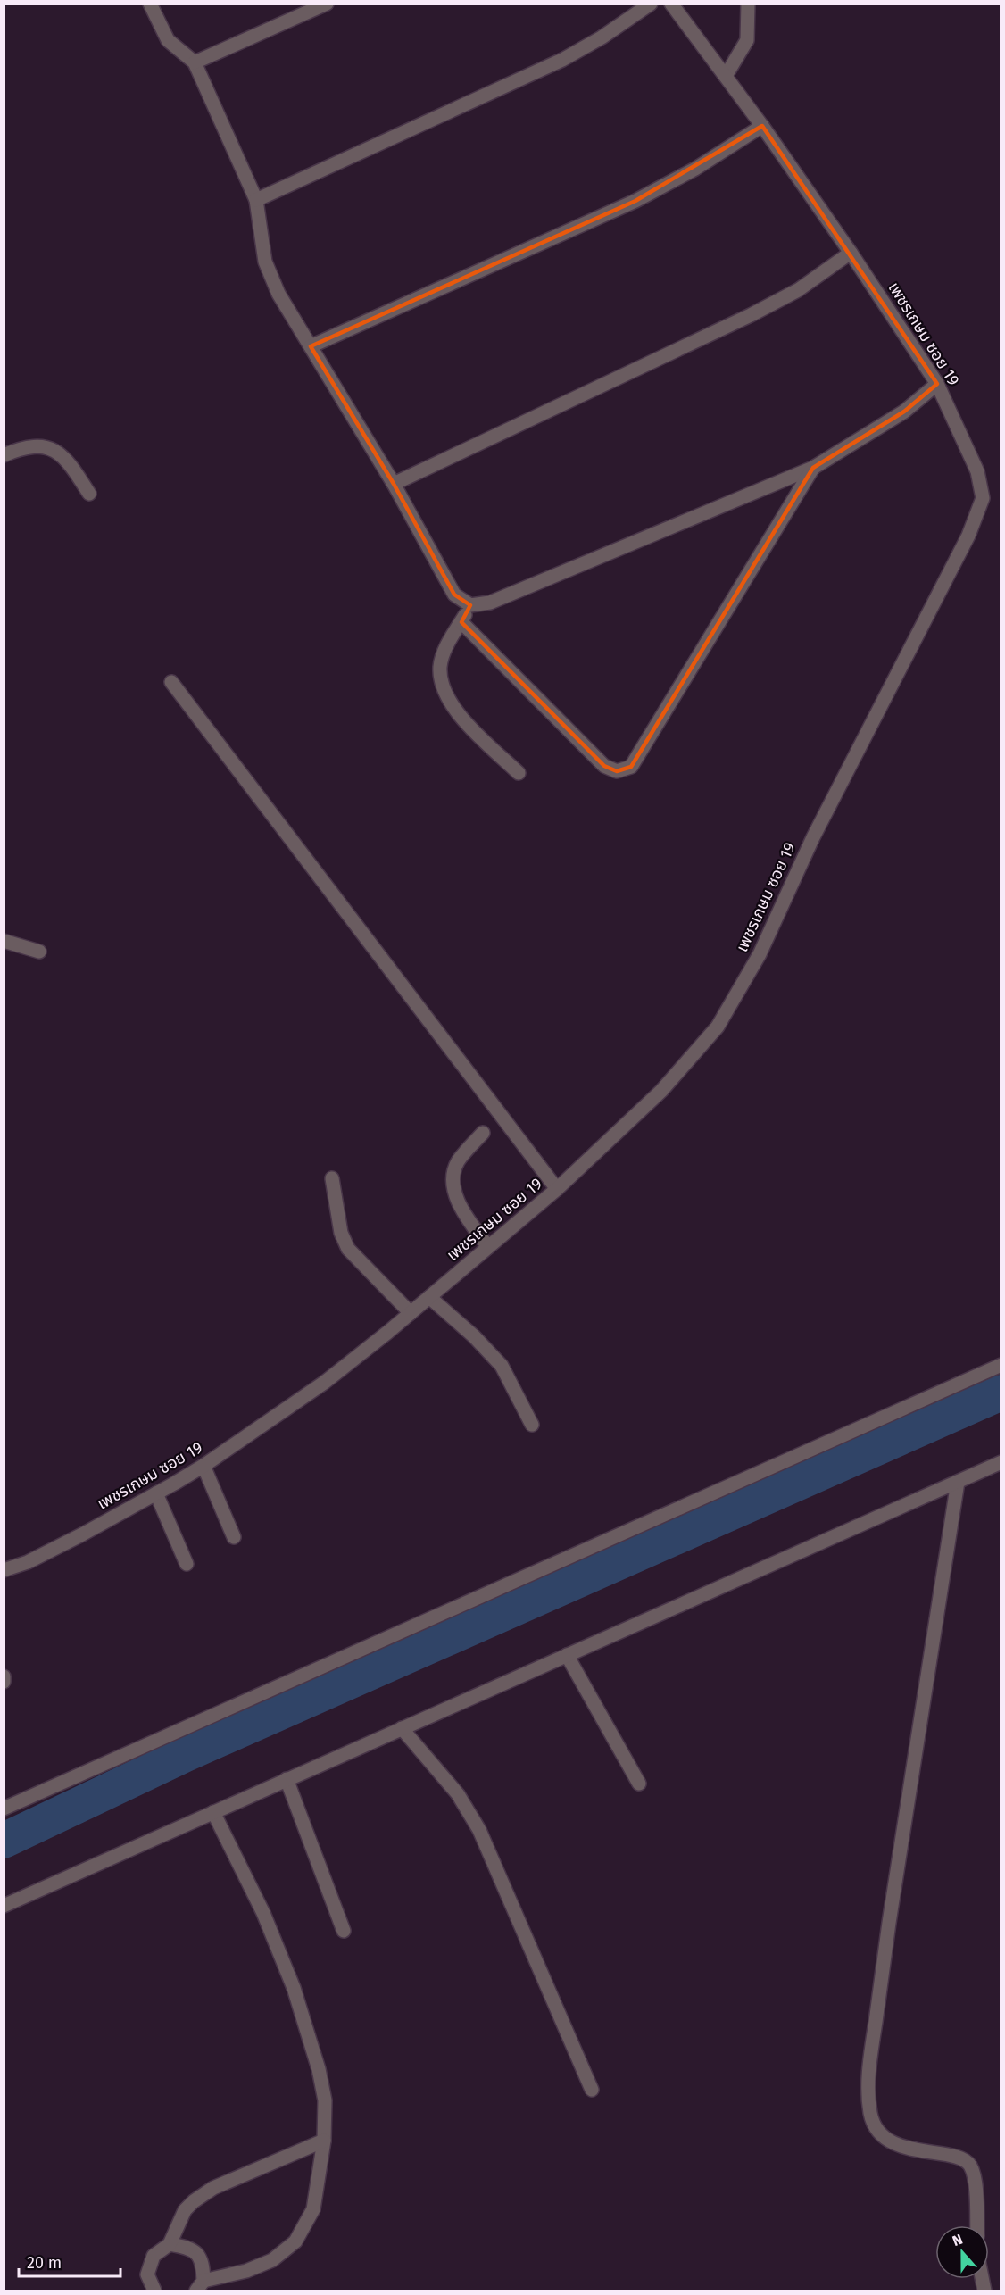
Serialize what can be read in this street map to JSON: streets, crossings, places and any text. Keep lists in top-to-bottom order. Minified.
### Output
{"streets":{"street":["เพชรเกษม ซอย 19"]},"scale_bar":"20 m","north":"top"}
